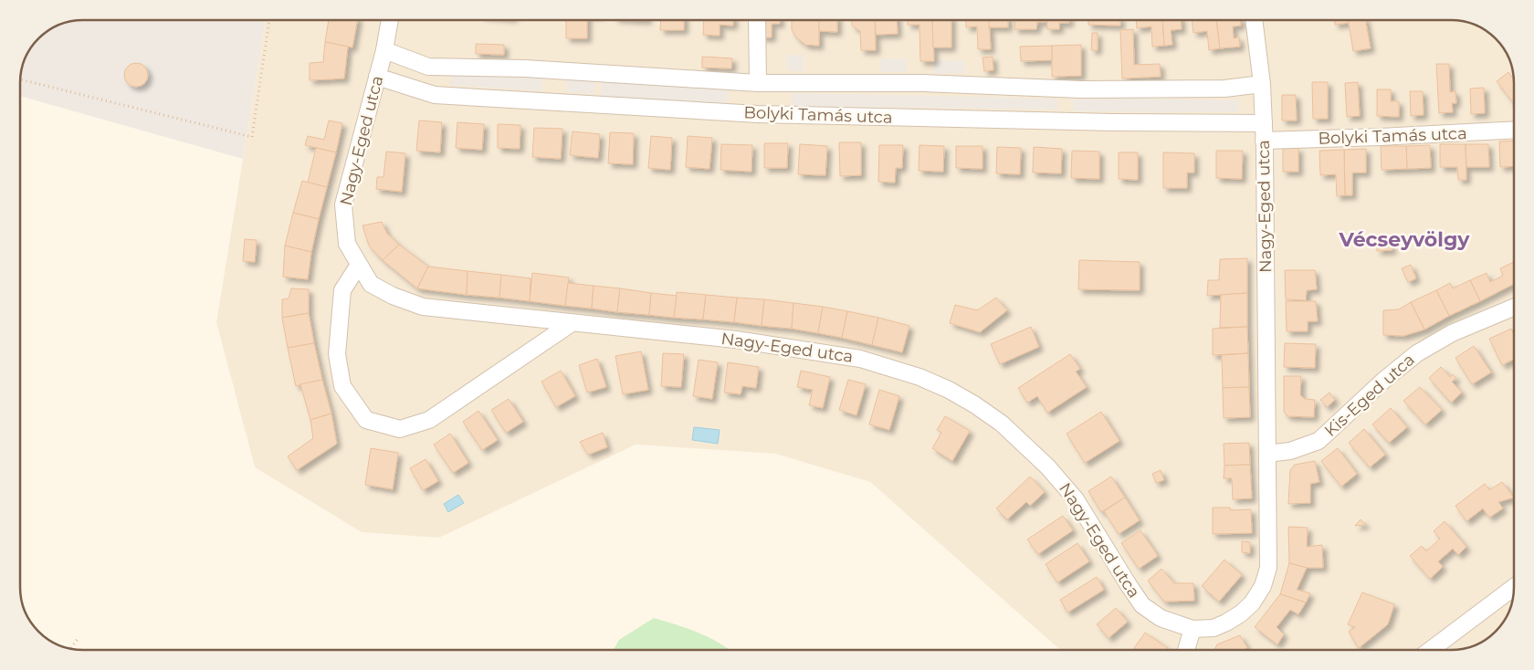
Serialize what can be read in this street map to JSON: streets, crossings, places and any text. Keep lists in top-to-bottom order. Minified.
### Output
{"streets":{"street":["Bolyki Tamás utca","Nagy-Eged utca","Kis-Eged utca"]},"crossings":[["Bolyki Tamás utca","Nagy-Eged utca"],["Nagy-Eged utca","Kis-Eged utca"]],"districts":["Vécseyvölgy"]}
